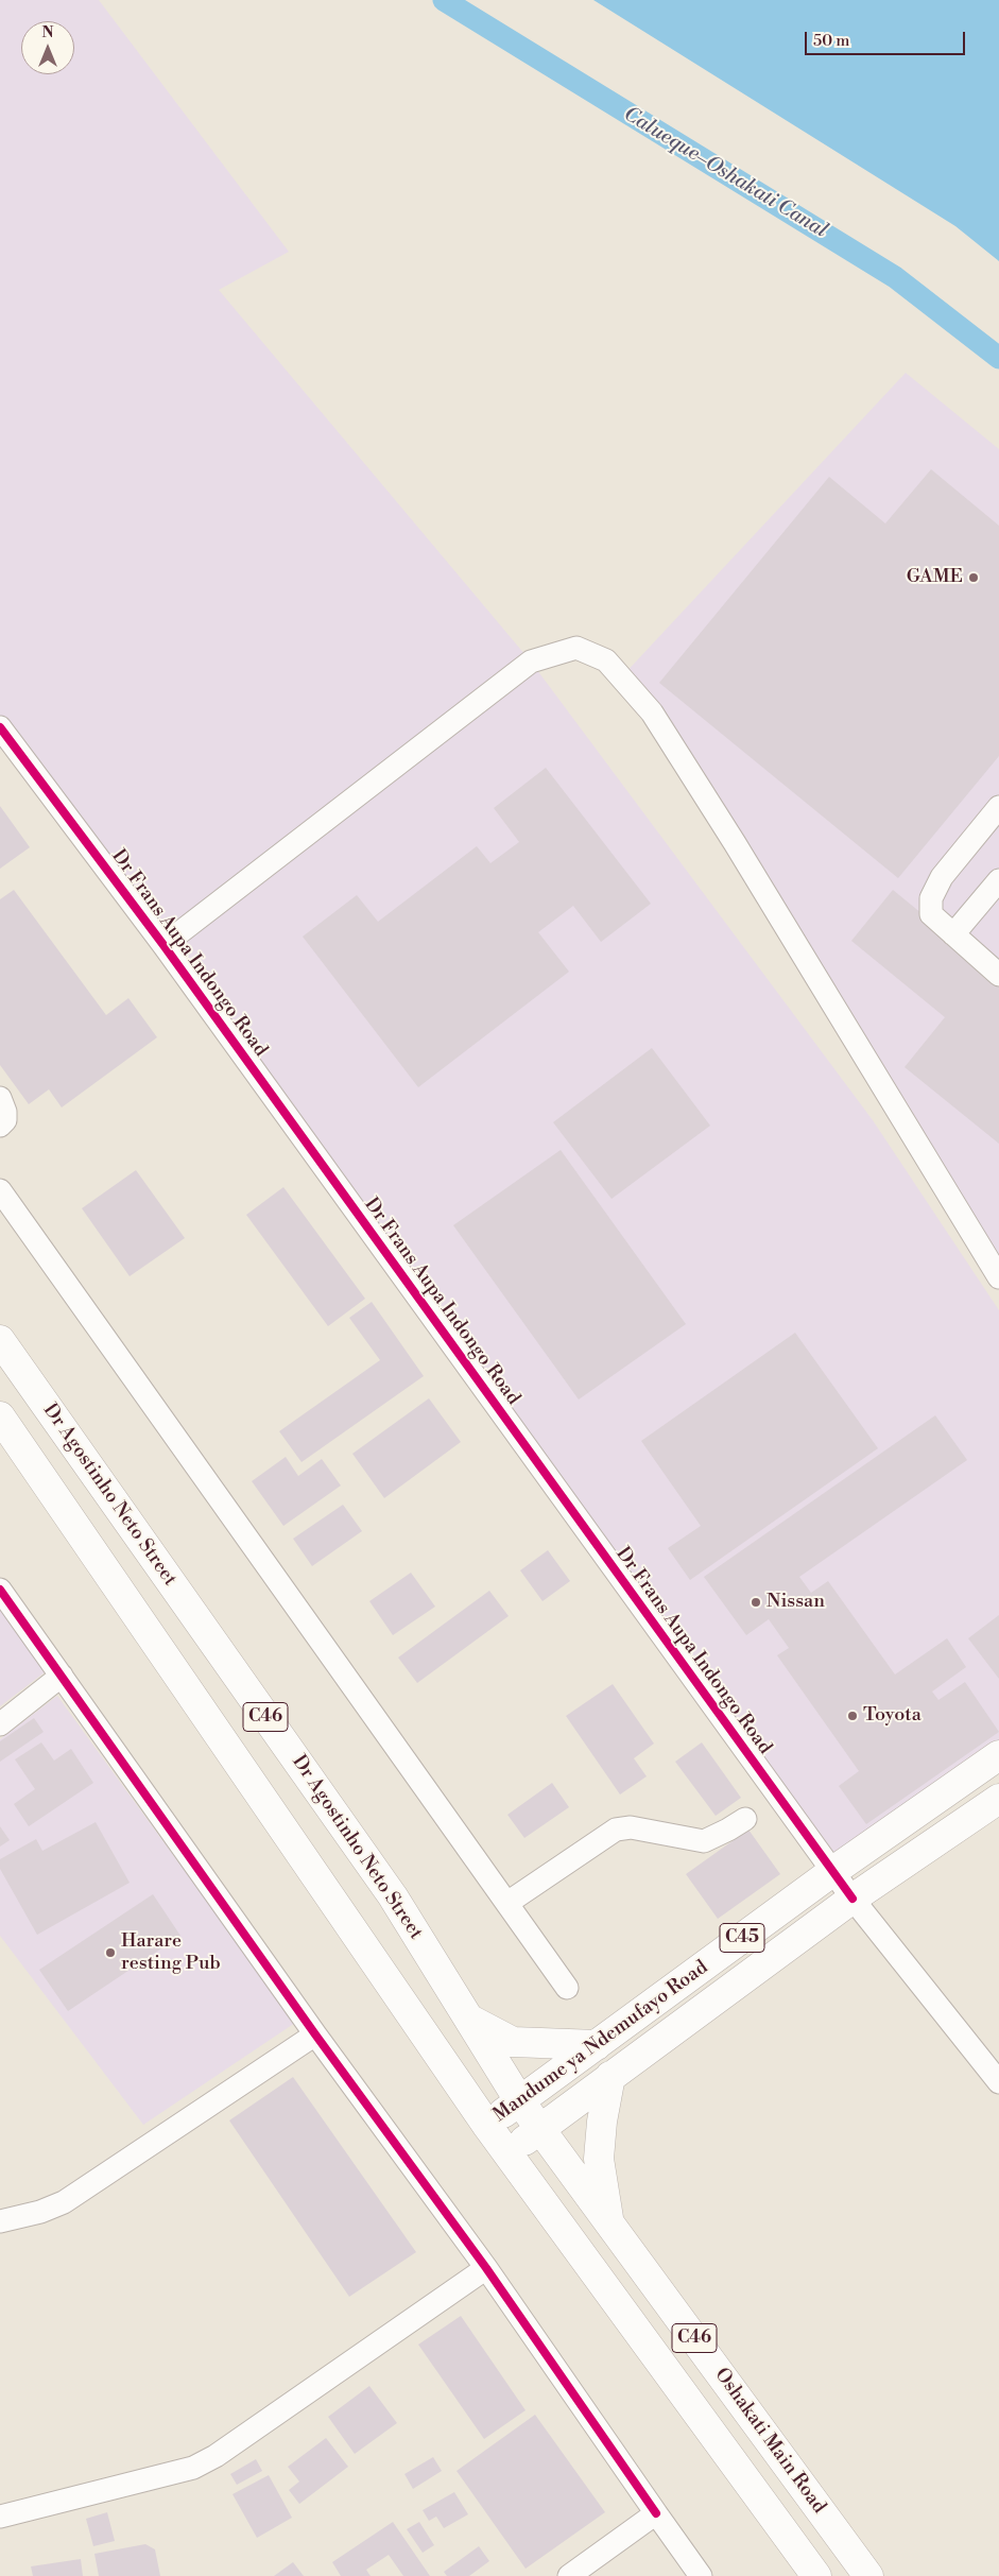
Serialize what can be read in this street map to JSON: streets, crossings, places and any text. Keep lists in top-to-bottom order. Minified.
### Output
{"streets":{"main road":["Dr Agostinho Neto Street","C46","C45","Mandume ya Ndemufayo Road","Oshakati Main Road"],"street":["Dr Frans Aupa Indongo Road"]},"crossings":[["Dr Frans Aupa Indongo Road","Mandume ya Ndemufayo Road"],["Dr Agostinho Neto Street","Mandume ya Ndemufayo Road"],["Dr Agostinho Neto Street","Oshakati Main Road"],["C46","Mandume ya Ndemufayo Road"],["Mandume ya Ndemufayo Road","Oshakati Main Road"]],"water":["Calueque–Oshakati Canal"],"places":["GAME","Nissan","Toyota","Harare resting Pub"],"scale_bar":"50 m","north":"top"}
